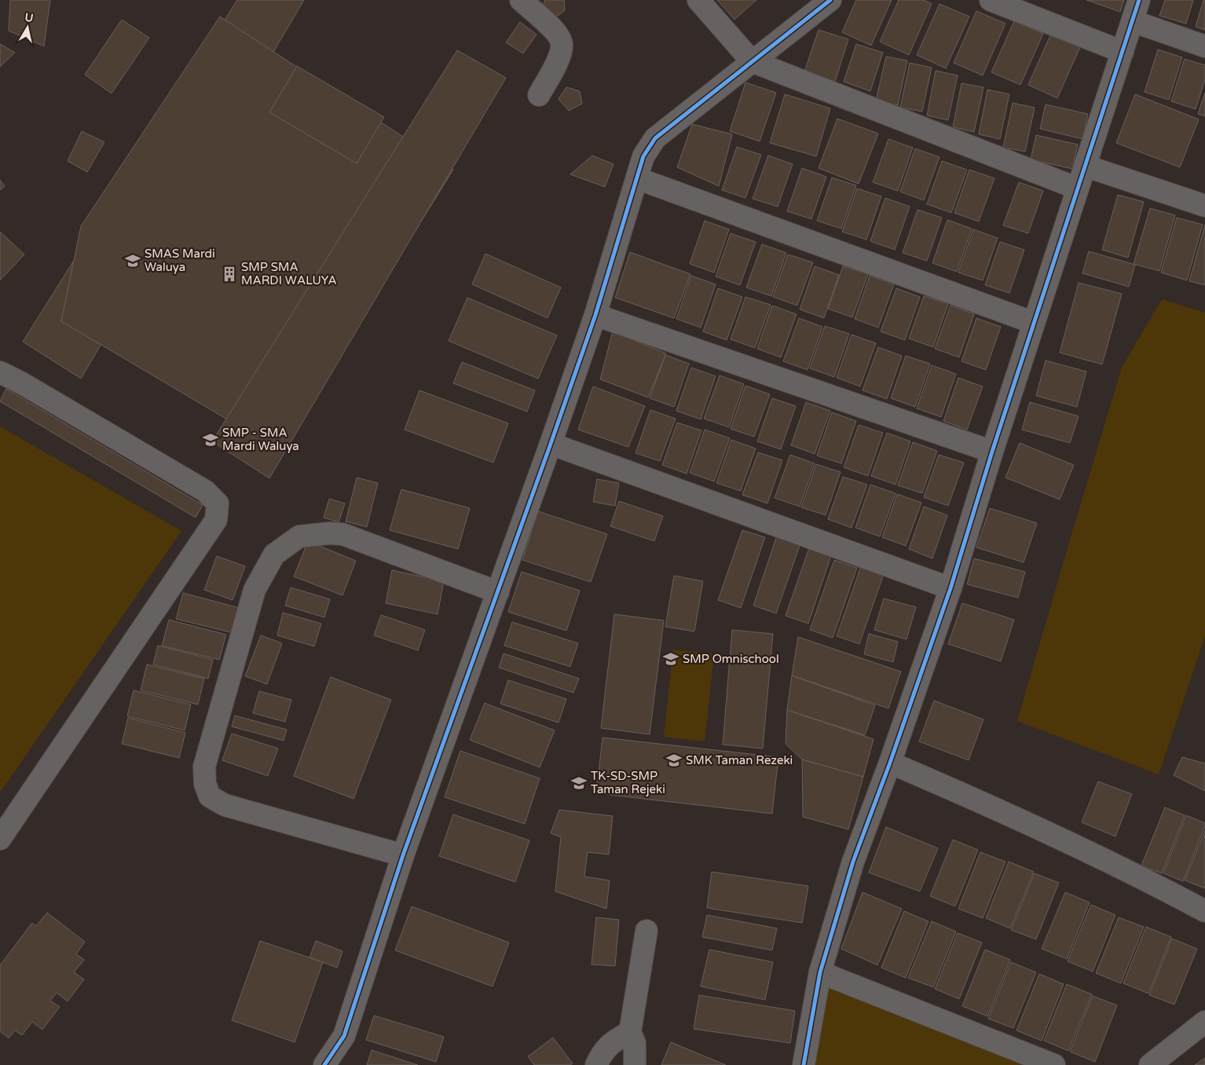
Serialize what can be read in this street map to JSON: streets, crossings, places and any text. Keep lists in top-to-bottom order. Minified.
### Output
{"places":{"school or university":["SMAS Mardi Waluya","SMP - SMA Mardi Waluya","SMP Omnischool","SMK Taman Rezeki","TK-SD-SMP Taman Rejeki"],"building":["SMP SMA MARDI WALUYA"]},"north":"top"}
